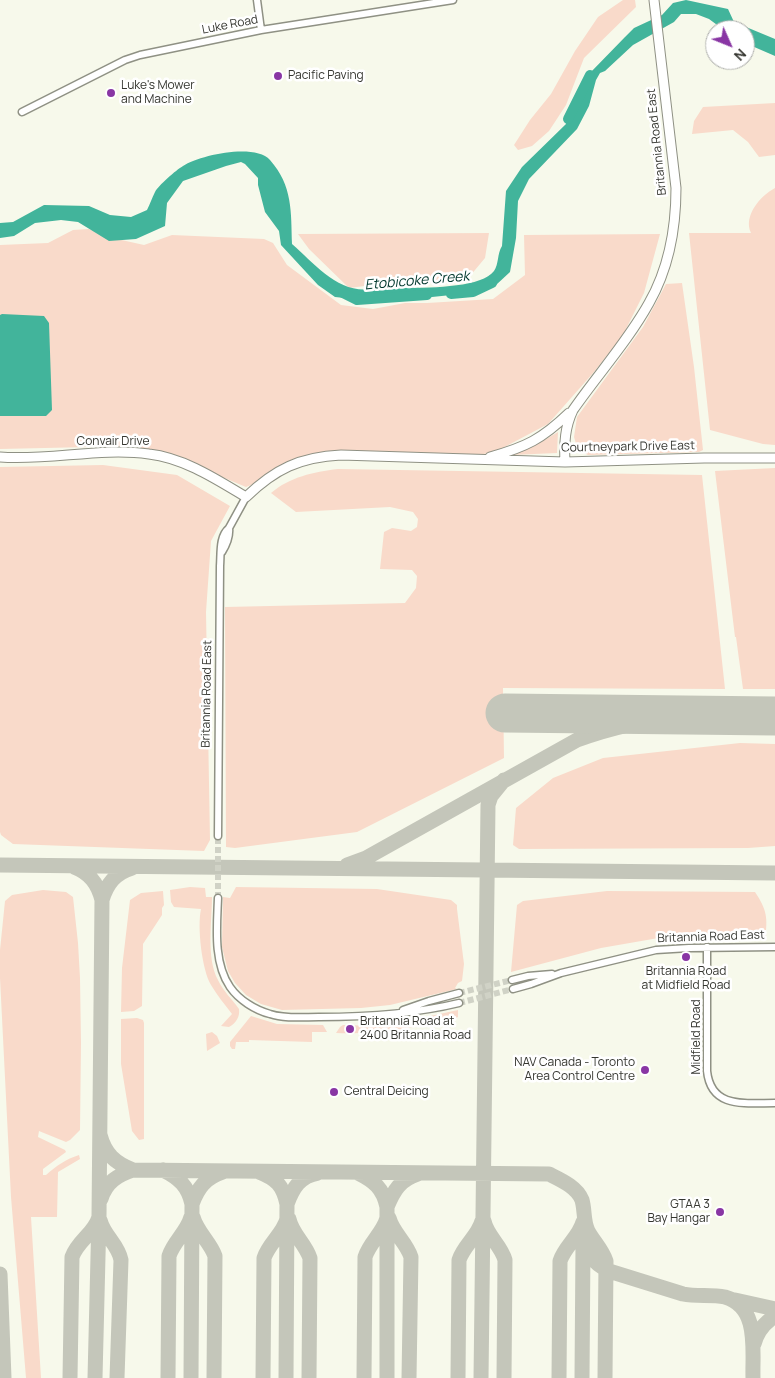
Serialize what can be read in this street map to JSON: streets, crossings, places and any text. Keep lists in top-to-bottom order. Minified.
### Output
{"streets":{"street":["Luke Road","Britannia Road East","Convair Drive","Courtneypark Drive East","Midfield Road"]},"crossings":[["Britannia Road East","Convair Drive"],["Britannia Road East","Courtneypark Drive East"],["Britannia Road East","Midfield Road"]],"water":["Etobicoke Creek"],"places":["Pacific Paving","Luke's Mower and Machine","Britannia Road at Midfield Road","Britannia Road at 2400 Britannia Road","NAV Canada - Toronto Area Control Centre","Central Deicing","GTAA 3 Bay Hangar"],"north":"bottom right"}
